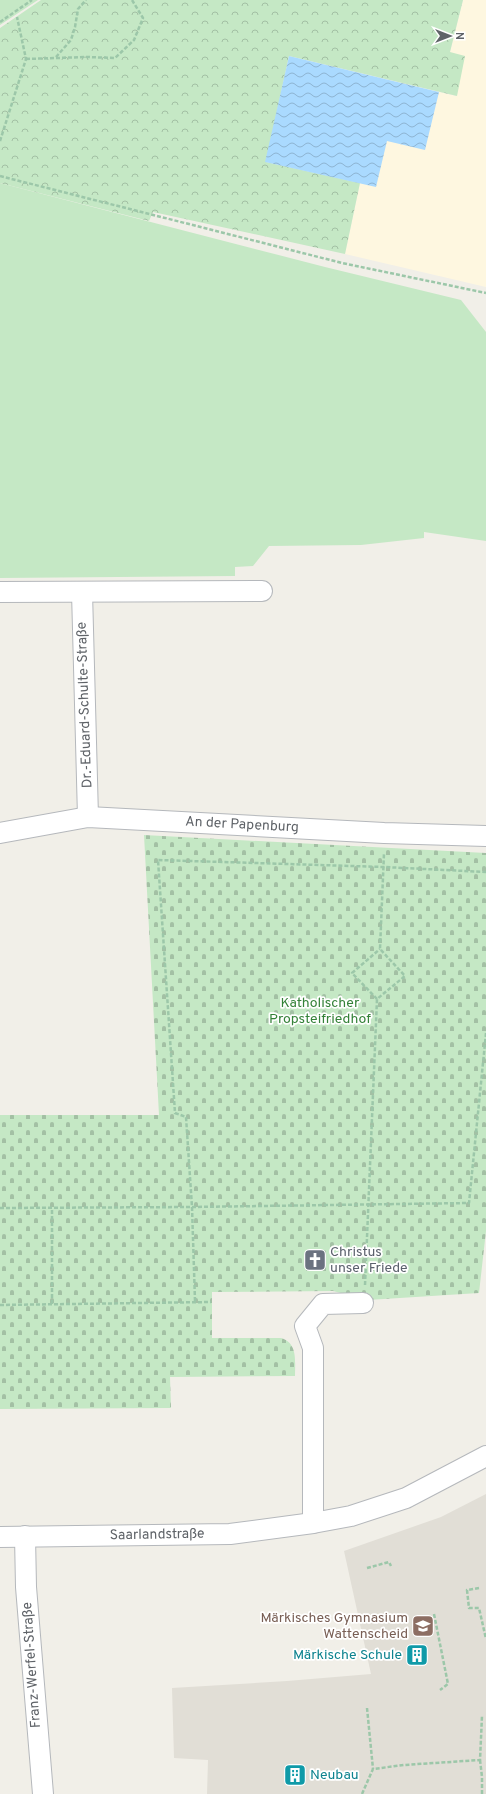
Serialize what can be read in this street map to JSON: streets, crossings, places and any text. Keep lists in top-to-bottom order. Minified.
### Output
{"streets":{"street":["Dr.-Eduard-Schulte-Straße","An der Papenburg","Saarlandstraße","Franz-Werfel-Straße"]},"crossings":[["Dr.-Eduard-Schulte-Straße","An der Papenburg"],["Saarlandstraße","Franz-Werfel-Straße"]],"parks":["Katholischer Propsteifriedhof"],"places":{"church":["Christus unser Friede"],"school or university":["Märkisches Gymnasium Wattenscheid"],"building":["Märkische Schule","Neubau"]},"north":"right"}
